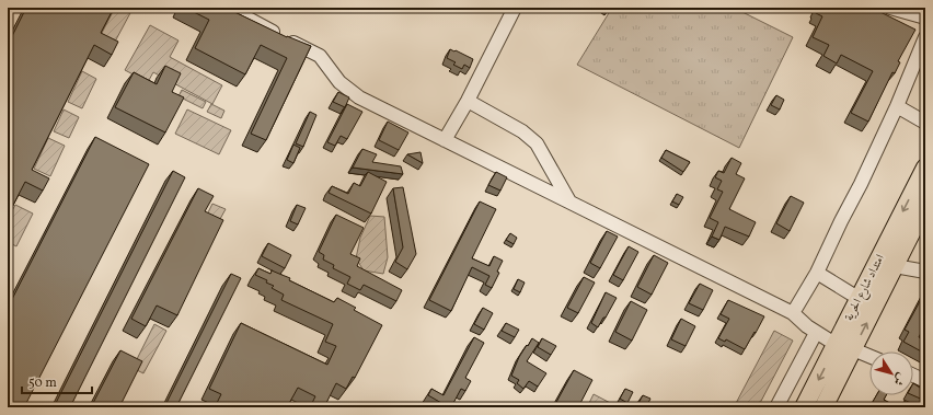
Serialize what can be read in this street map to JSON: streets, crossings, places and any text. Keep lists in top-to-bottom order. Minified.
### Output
{"streets":{"main road":["امتداد شارع الحرية"]},"scale_bar":"50 m","north":"bottom right"}
